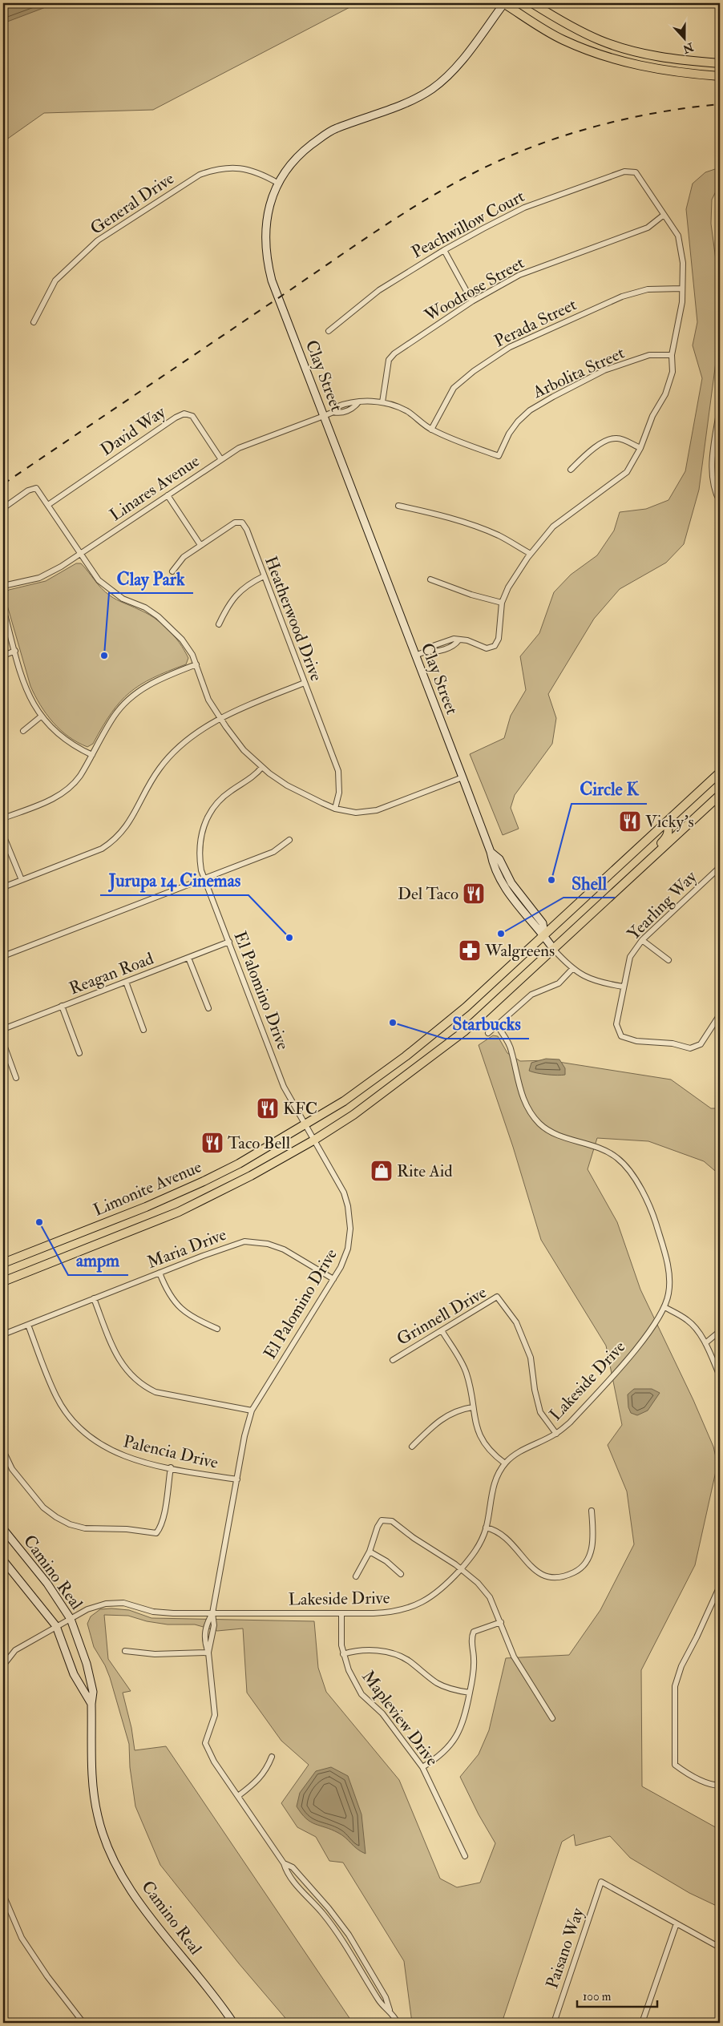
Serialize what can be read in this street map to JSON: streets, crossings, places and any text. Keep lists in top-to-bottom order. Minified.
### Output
{"streets":{"main road":["Clay Street","Limonite Avenue","Camino Real"],"street":["General Drive","Peachwillow Court","Woodrose Street","Perada Street","Arbolita Street","David Way","Linares Avenue","Heatherwood Drive","Yearling Way","Reagan Road","El Palomino Drive","Maria Drive","Grinnell Drive","Lakeside Drive","Palencia Drive","Mapleview Drive","Paisano Way"]},"crossings":[["General Drive","Clay Street"],["Peachwillow Court","Woodrose Street"],["Woodrose Street","Linares Avenue"],["Perada Street","Arbolita Street"],["Clay Street","Linares Avenue"],["Clay Street","Yearling Way"],["Clay Street","Limonite Avenue"],["David Way","Linares Avenue"],["Reagan Road","El Palomino Drive"],["El Palomino Drive","Limonite Avenue"],["El Palomino Drive","Maria Drive"],["El Palomino Drive","Lakeside Drive"],["El Palomino Drive","Palencia Drive"],["Maria Drive","Palencia Drive"],["Grinnell Drive","Lakeside Drive"],["Lakeside Drive","Camino Real"],["Lakeside Drive","Mapleview Drive"]],"places":{"other":["Clay Park","Circle K","Shell","Jurupa 14 Cinemas","Starbucks","ampm"],"restaurant":["Vicky's","Del Taco","KFC","Taco Bell"],"pharmacy":["Walgreens"],"shop":["Rite Aid"]},"scale_bar":"100 m","north":"bottom"}
